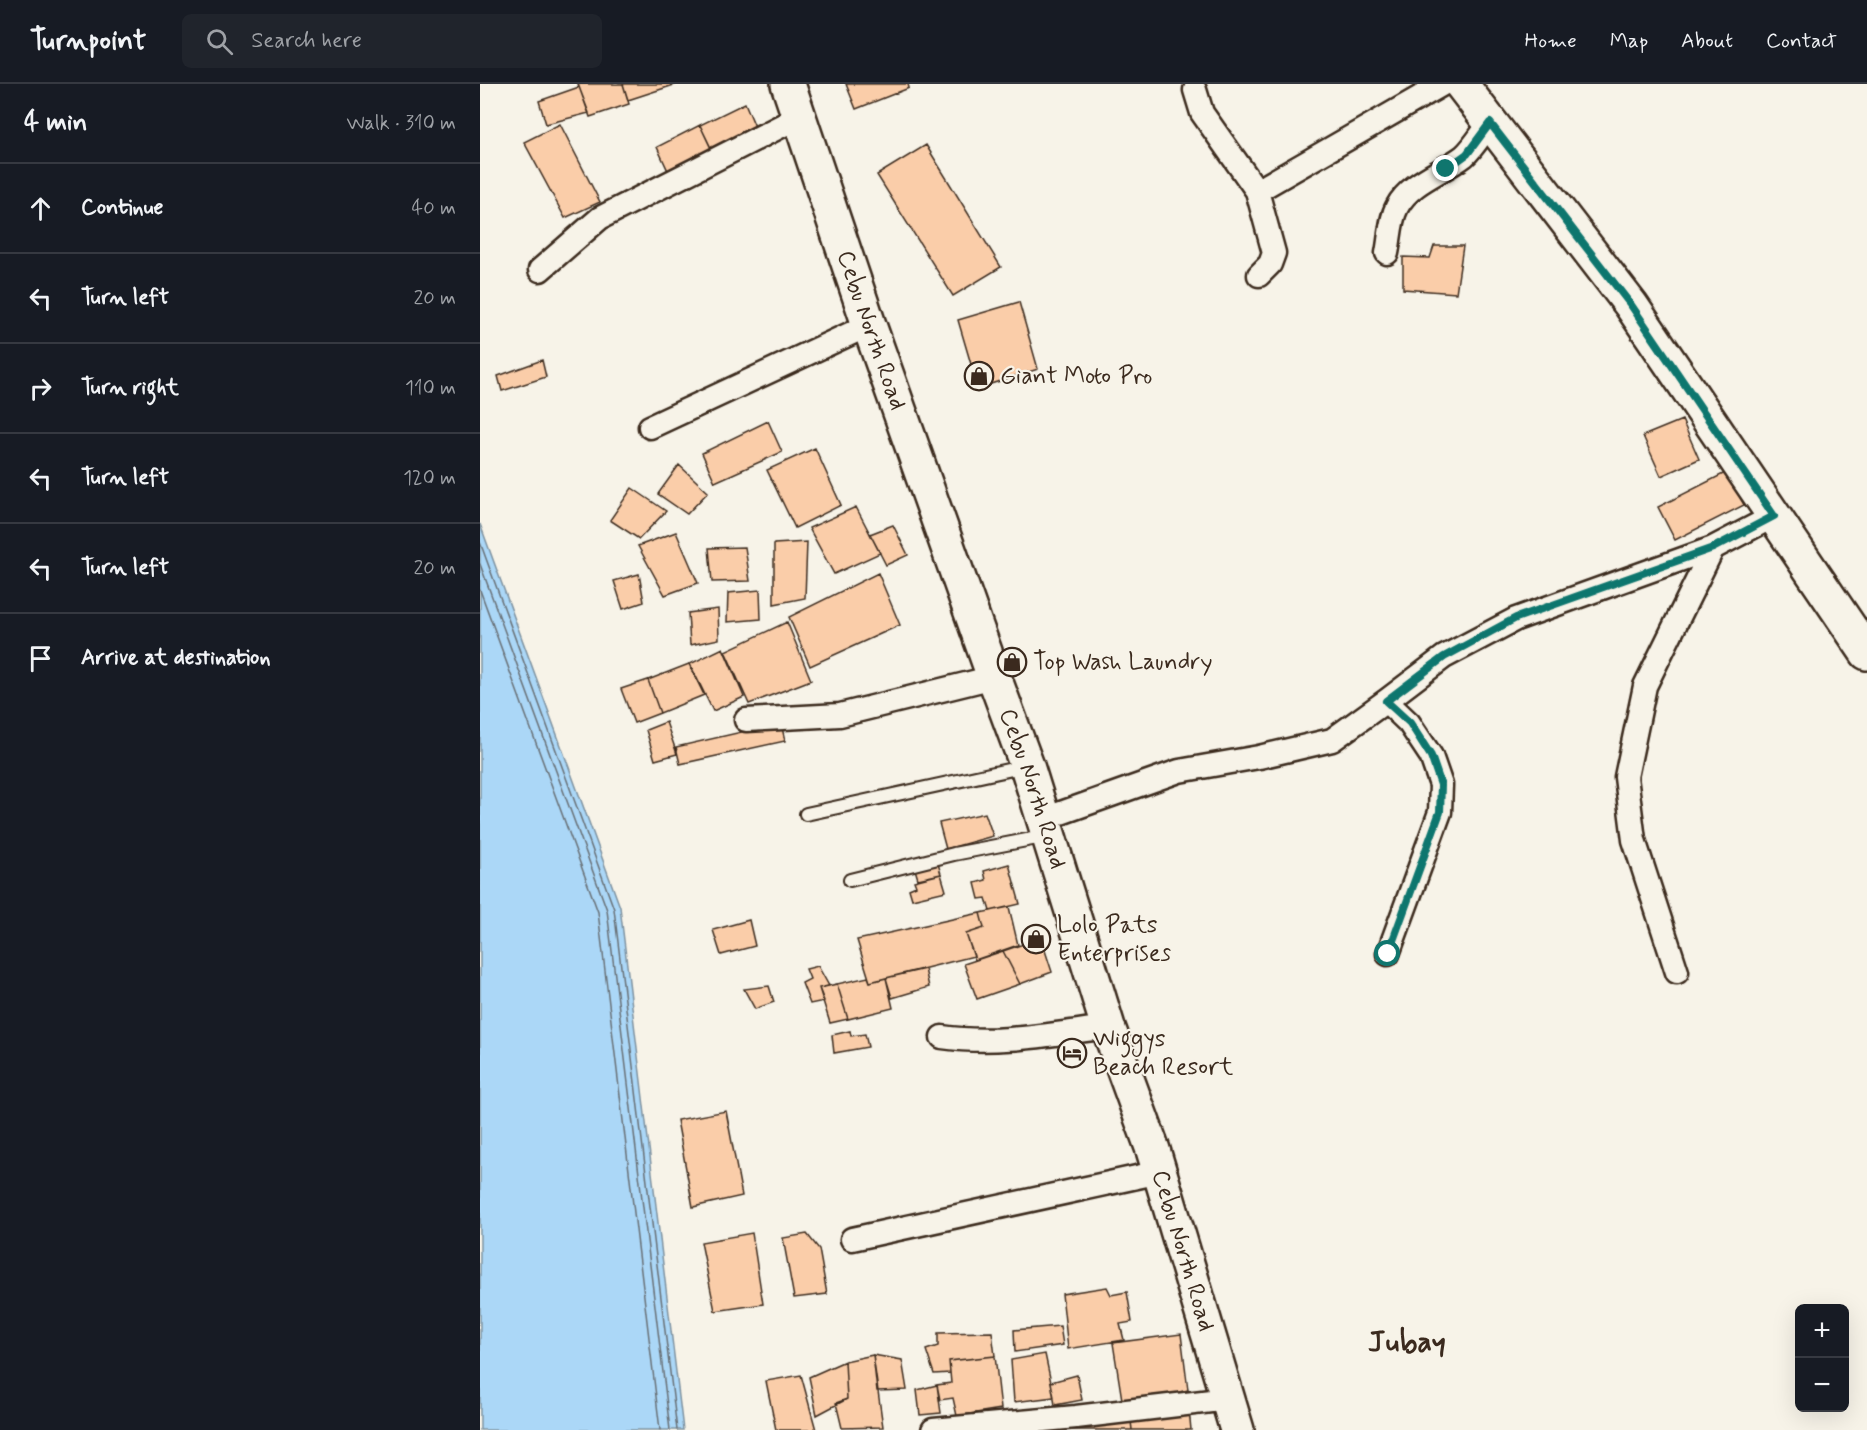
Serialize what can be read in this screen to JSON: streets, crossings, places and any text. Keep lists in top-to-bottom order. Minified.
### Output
{"streets":{"main road":["Cebu North Road"]},"districts":["Jubay"],"places":{"shop":["Giant Moto Pro","Top Wash Laundry","Lolo Pats Enterprises"],"hotel":["Wiggys Beach Resort"]},"page":{"header":"Turnpoint","search":"Search here","nav":["Home","Map","About","Contact"],"heading":["4 min","Walk · 310 m"],"list":[["Continue","40 m"],["Turn left","20 m"],["Turn right","110 m"],["Turn left","120 m"],["Turn left","20 m"],"Arrive at destination"],"map_buttons":["+","−"]}}
